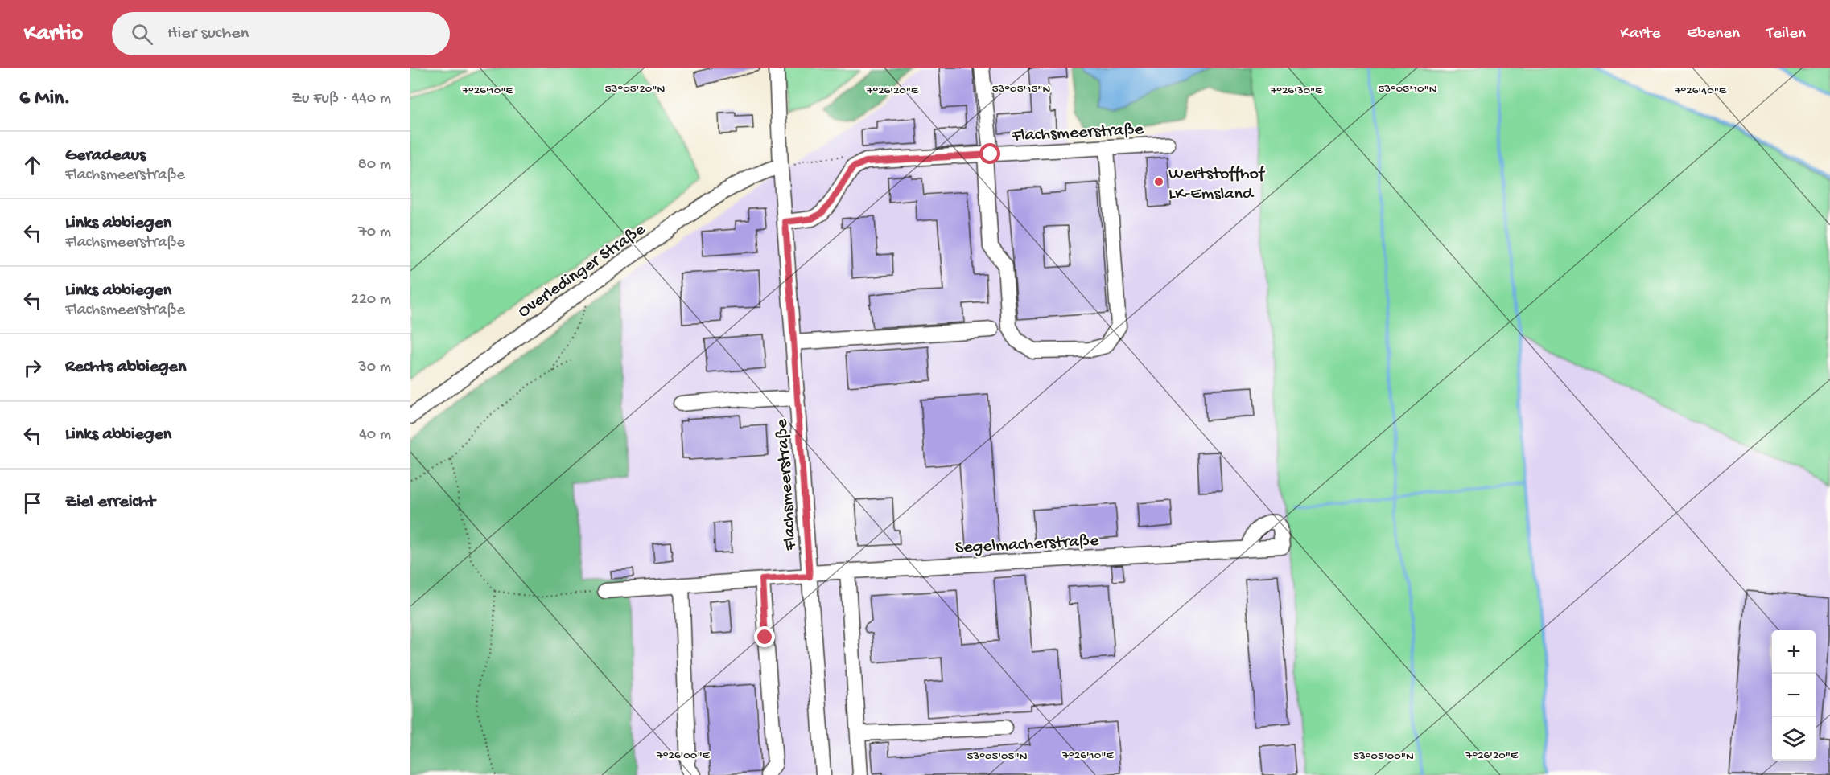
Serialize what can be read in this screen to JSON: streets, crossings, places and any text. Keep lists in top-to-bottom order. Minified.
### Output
{"streets":{"street":["Flachsmeerstraße","Overledinger Straße","Segelmacherstraße"]},"crossings":[["Flachsmeerstraße","Overledinger Straße"],["Flachsmeerstraße","Segelmacherstraße"]],"places":["Wertstoffhof LK-Emsland"],"page":{"header":"Kartio","search":"Hier suchen","nav":["Karte","Ebenen","Teilen"],"heading":["6 Min.","Zu Fuß · 440 m"],"list":[["Geradeaus","Flachsmeerstraße","80 m"],["Links abbiegen","Flachsmeerstraße","70 m"],["Links abbiegen","Flachsmeerstraße","220 m"],["Rechts abbiegen","30 m"],["Links abbiegen","40 m"],"Ziel erreicht"],"map_buttons":["+","−"]},"coordinates":["53°05'20\"N","53°05'10\"N","53°05'15\"N","7°26'40\"E","7°26'10\"E","7°26'20\"E","7°26'30\"E","7°26'00\"E","53°05'05\"N","53°05'00\"N"]}
